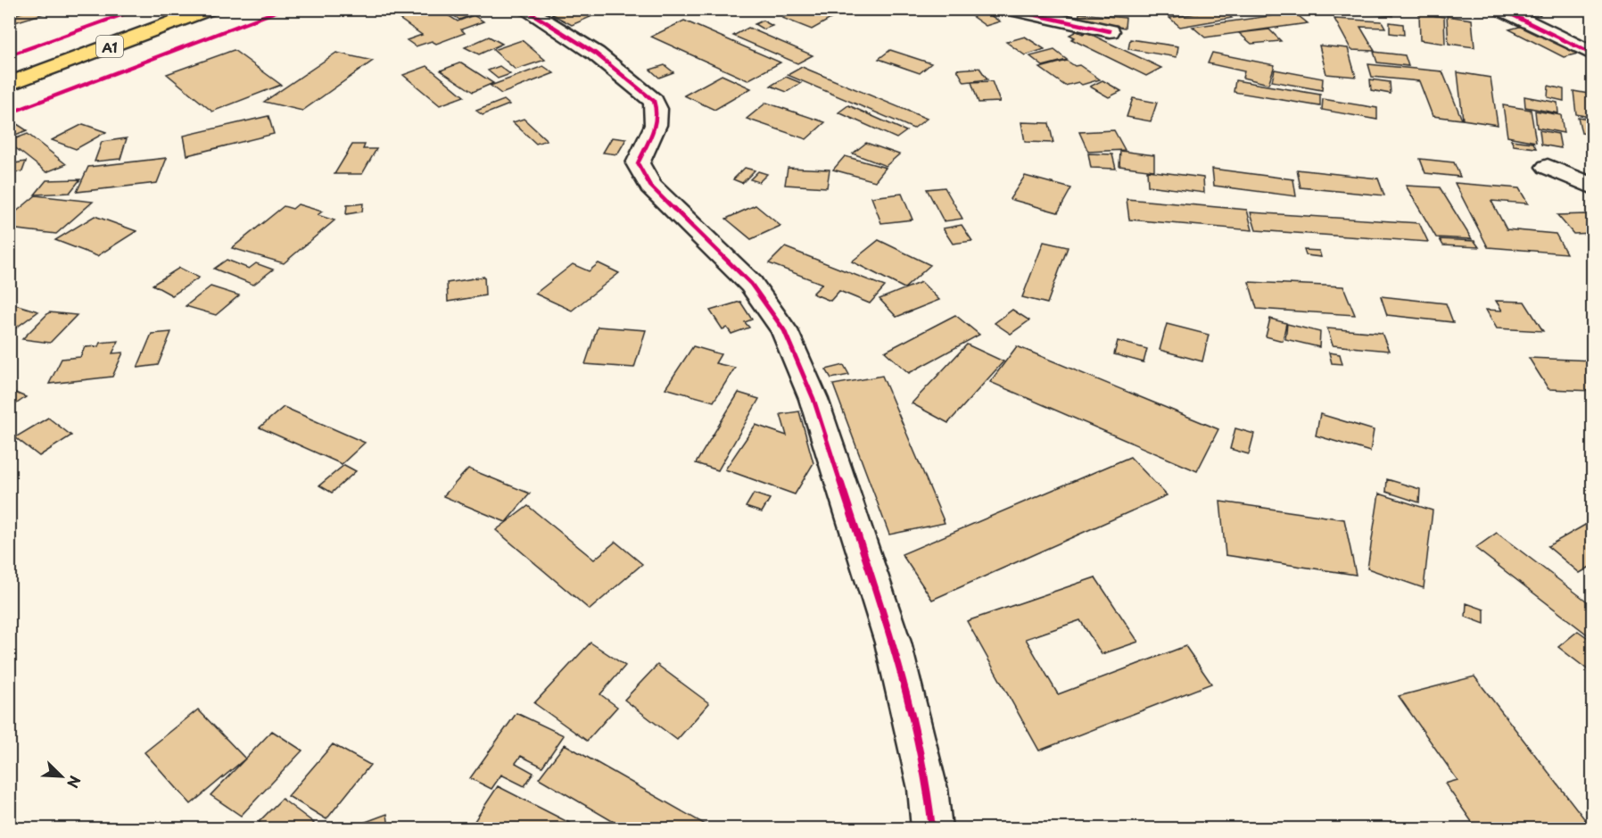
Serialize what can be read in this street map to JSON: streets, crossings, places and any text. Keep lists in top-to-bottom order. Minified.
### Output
{"streets":{"highway":["A1"]},"north":"bottom right"}
